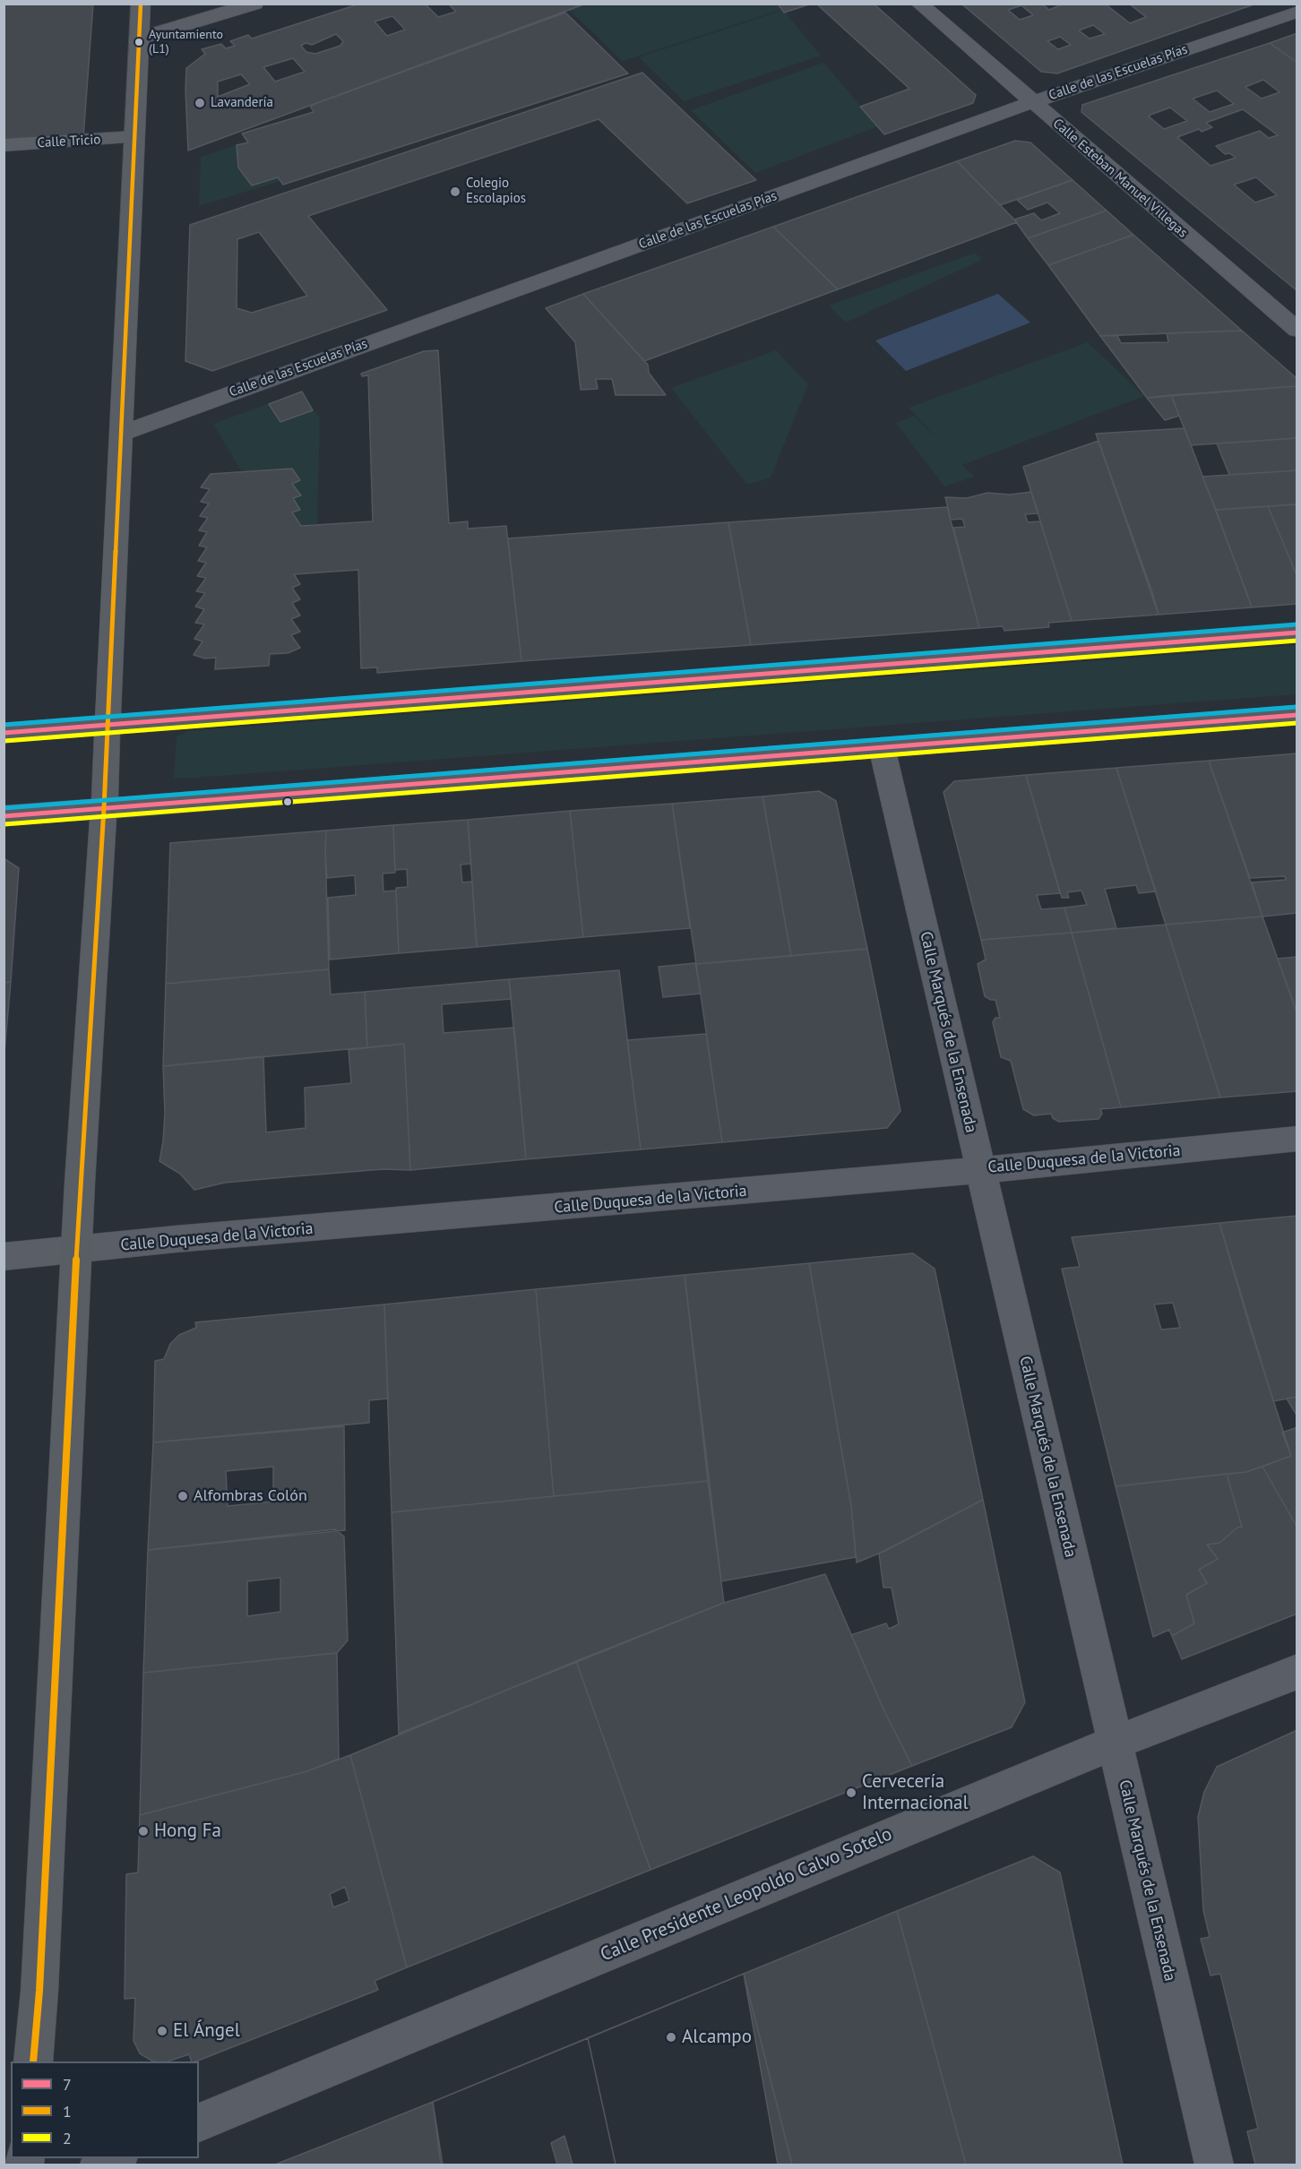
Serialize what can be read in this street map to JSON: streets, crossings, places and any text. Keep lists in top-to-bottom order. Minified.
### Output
{"streets":{"street":["Calle de las Escuelas Pías","Calle Tricio","Calle Esteban Manuel Villegas","Calle Marqués de la Ensenada","Calle Duquesa de la Victoria","Calle Presidente Leopoldo Calvo Sotelo"]},"crossings":[["Calle de las Escuelas Pías","Calle Esteban Manuel Villegas"],["Calle Marqués de la Ensenada","Calle Duquesa de la Victoria"],["Calle Marqués de la Ensenada","Calle Presidente Leopoldo Calvo Sotelo"]],"places":["Ayuntamiento (L1)","Lavandería","Colegio Escolapios","Alfombras Colón","Cervecería Internacional","Hong Fa","El Ángel","Alcampo"],"lines":["transit line 1","transit line 7","transit line 2"],"legend":["7","1","2"]}
